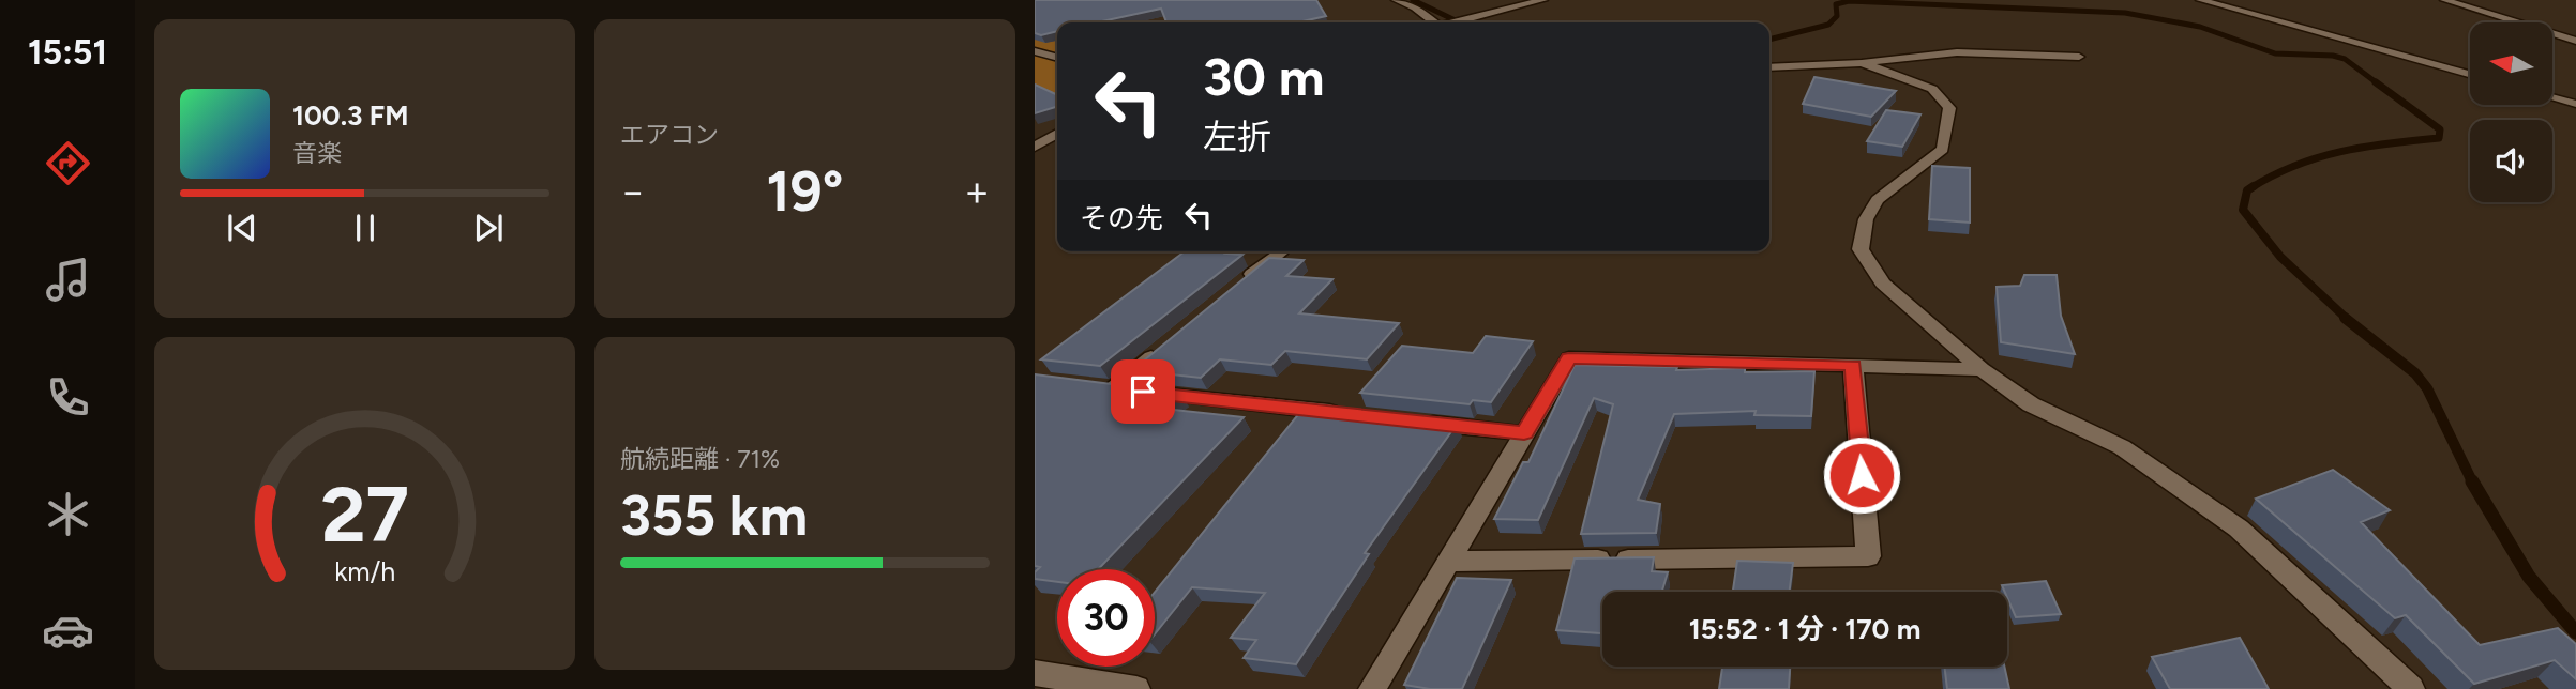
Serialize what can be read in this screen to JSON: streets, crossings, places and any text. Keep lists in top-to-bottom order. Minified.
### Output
{"north":"left","page":{"tabs":"15:51","tile":["エアコン",["航続距離 · 71%","355 km"]],"turn":["30 m","左折"],"song":["100.3 FM","音楽"],"heat":["−","19°","+"],"then":"その先","limit":"30","trip":"15:52 · 1 分 · 170 m","gauge":["27","km/h"]}}
